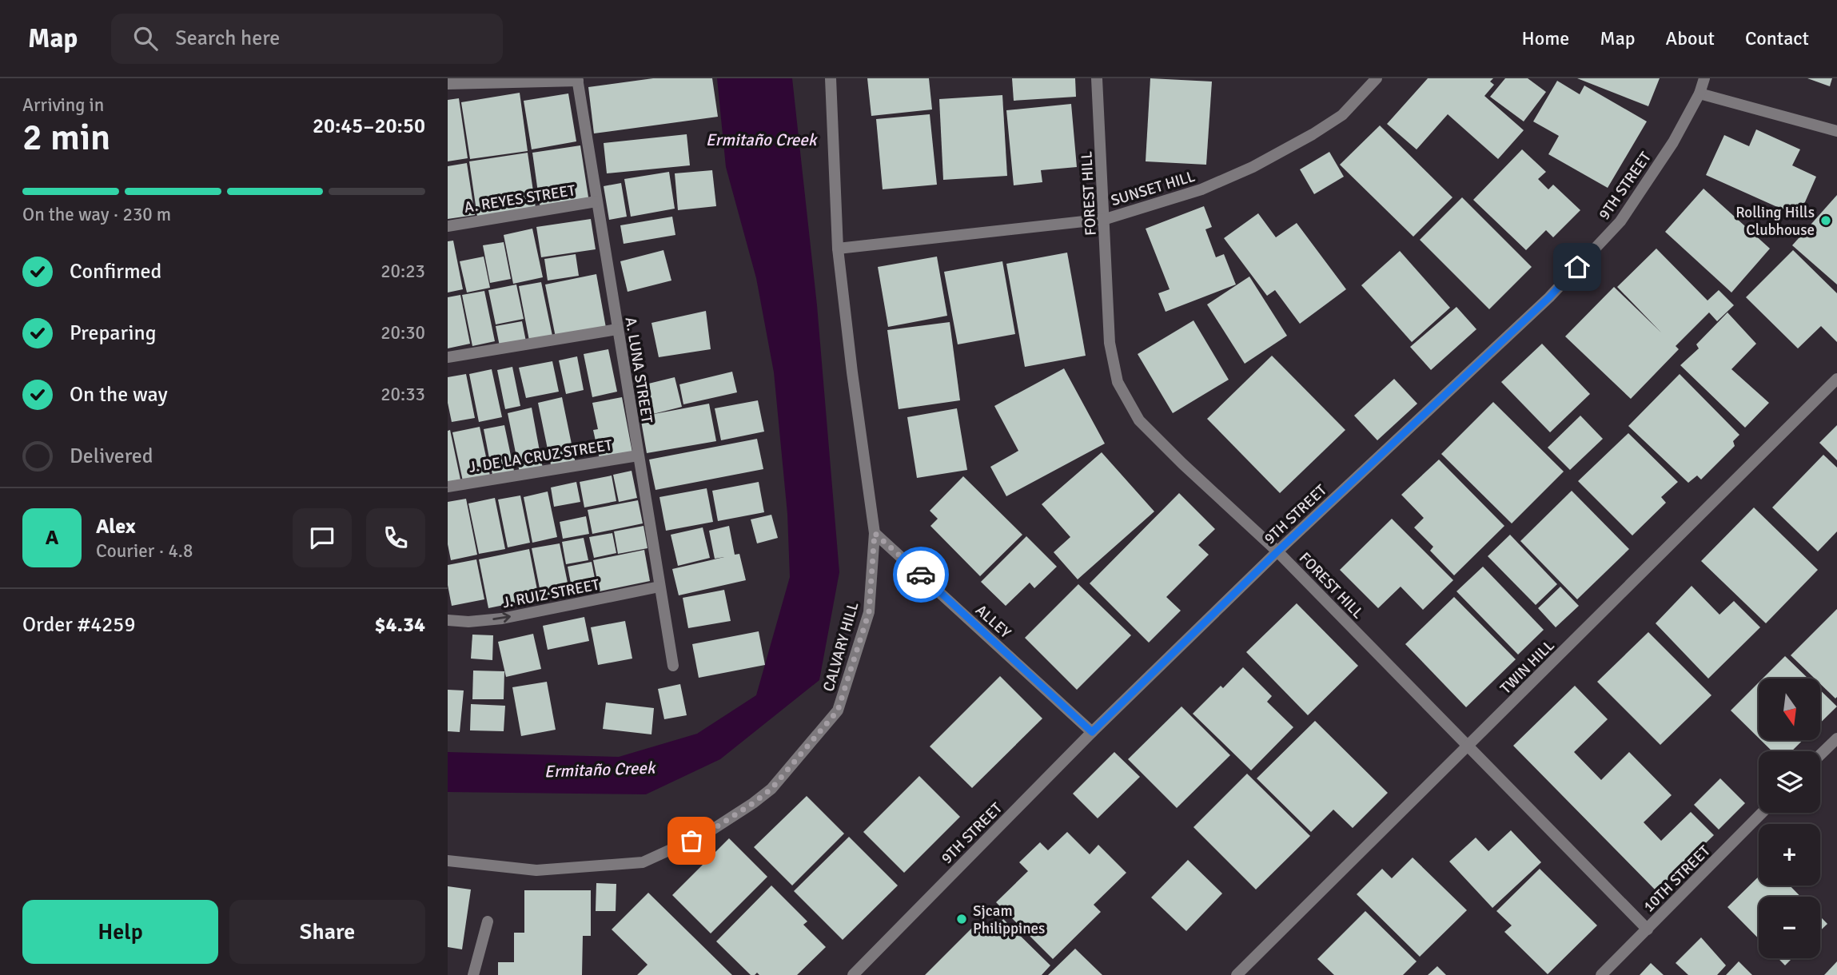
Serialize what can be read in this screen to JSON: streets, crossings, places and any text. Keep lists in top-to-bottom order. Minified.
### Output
{"streets":{"street":["9TH STREET","SUNSET HILL","FOREST HILL","A. REYES STREET","A. LUNA STREET","J. DE LA CRUZ STREET","J. RUIZ STREET","ALLEY","CALVARY HILL","TWIN HILL","10TH STREET"]},"crossings":[["9TH STREET","FOREST HILL"],["9TH STREET","ALLEY"],["SUNSET HILL","FOREST HILL"],["SUNSET HILL","CALVARY HILL"],["FOREST HILL","TWIN HILL"],["FOREST HILL","10TH STREET"],["A. REYES STREET","A. LUNA STREET"],["A. LUNA STREET","J. DE LA CRUZ STREET"],["A. LUNA STREET","J. RUIZ STREET"],["ALLEY","CALVARY HILL"]],"one_way":["J. RUIZ STREET"],"water":["Ermitaño Creek"],"places":["Rolling Hills Clubhouse","Sjcam Philippines"],"north":"bottom","page":{"header":"Map","search":"Search here","nav":["Home","Map","About","Contact"],"heading":["2 min","Arriving in","20:45–20:50"],"panel":["Alex","Courier · 4.8","Order #4259","$4.34"],"bar":"On the way · 230 m","list":[["Confirmed","20:23"],["Preparing","20:30"],["On the way","20:33"],"Delivered"],"round":"A","map_buttons":["+","−"],"buttons":["Help","Share"]}}
